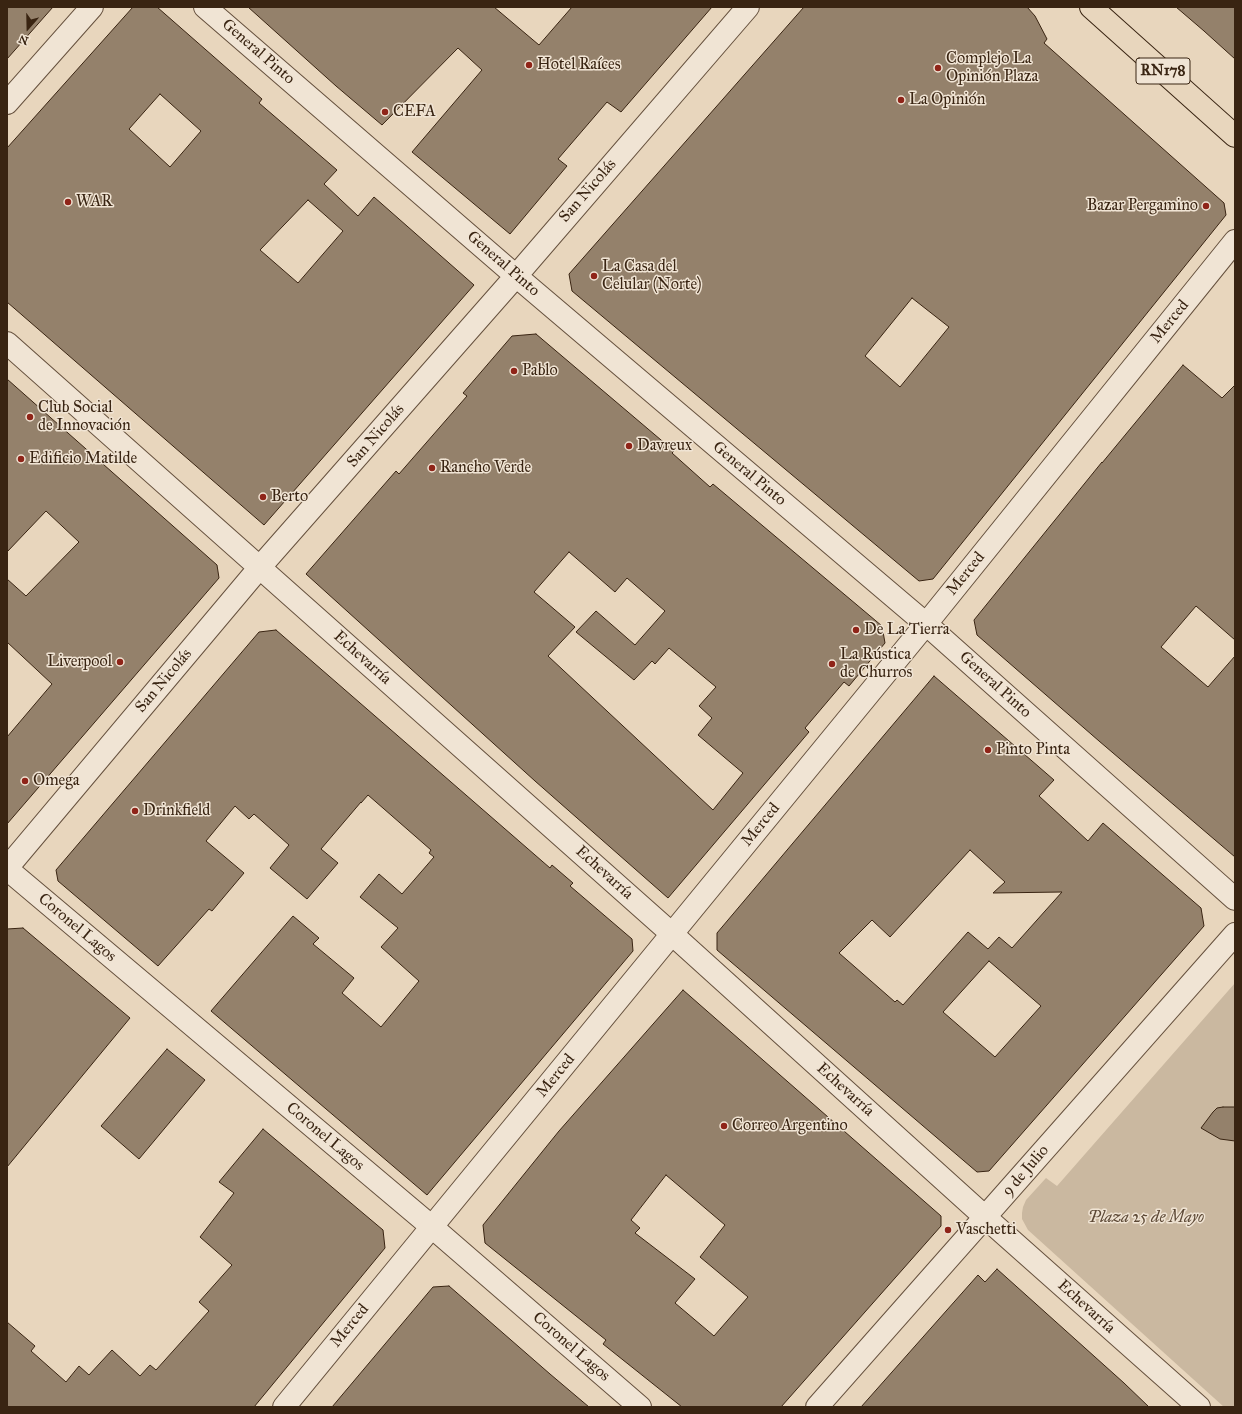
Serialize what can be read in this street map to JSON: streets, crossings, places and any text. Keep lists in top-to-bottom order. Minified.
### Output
{"streets":{"main road":["RN178"],"street":["General Pinto","San Nicolás","Merced","Echevarría","Coronel Lagos","9 de Julio"]},"crossings":[["General Pinto","San Nicolás"],["General Pinto","Merced"],["San Nicolás","Echevarría"],["San Nicolás","Coronel Lagos"],["Merced","Echevarría"],["Merced","Coronel Lagos"],["Echevarría","9 de Julio"]],"parks":["Plaza 25 de Mayo"],"places":["Hotel Raíces","Complejo La Opinión Plaza","La Opinión","CEFA","WAR","Bazar Pergamino","La Casa del Celular (Norte)","Pablo","Club Social de Innovación","Davreux","Edificio Matilde","Rancho Verde","Berto","De La Tierra","Liverpool","La Rústica de Churros","Pinto Pinta","Omega","Drinkfield","Correo Argentino","Vaschetti"],"north":"bottom"}
